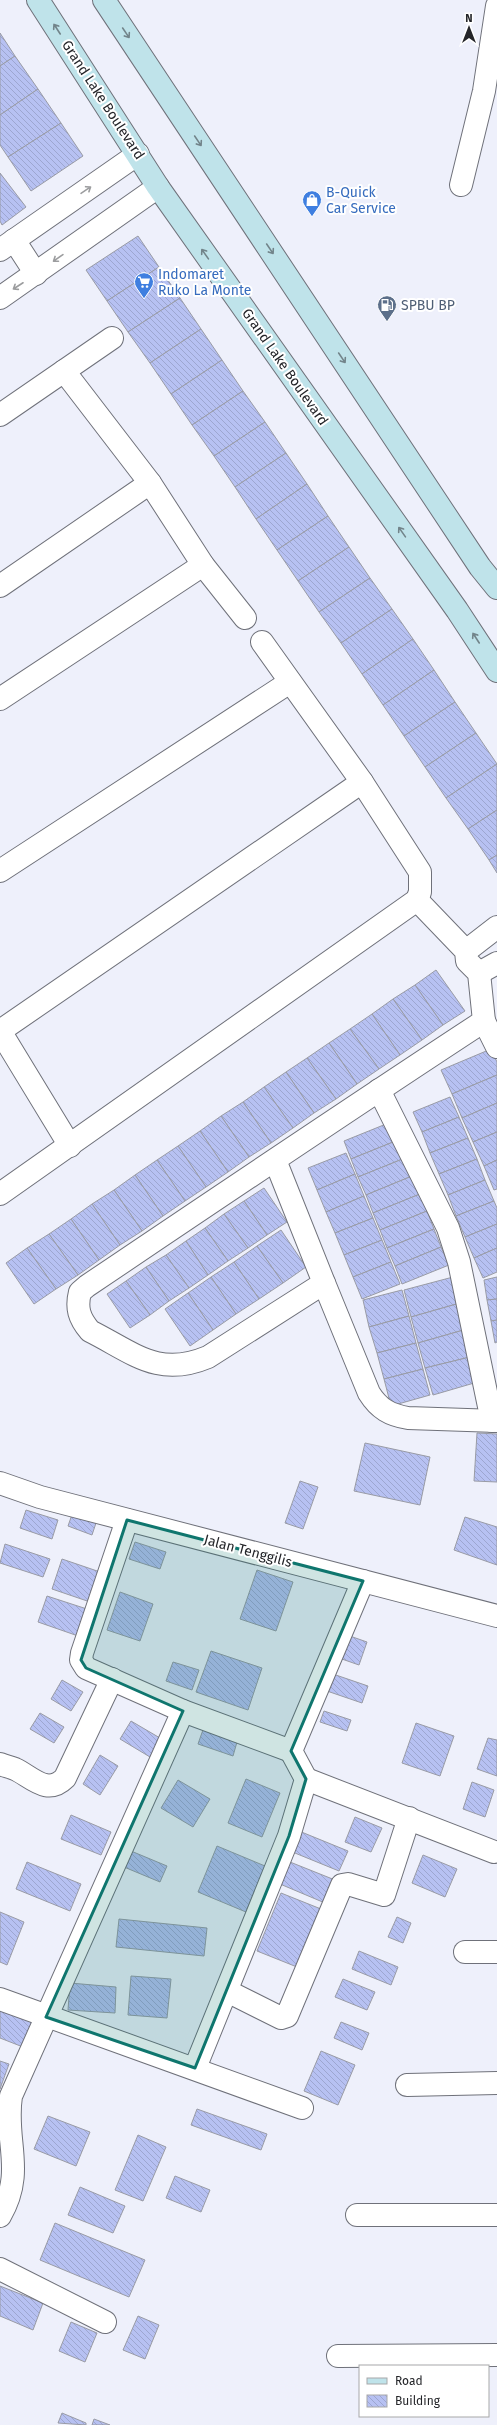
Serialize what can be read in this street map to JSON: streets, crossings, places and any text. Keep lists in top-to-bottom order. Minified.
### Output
{"streets":{"street":["Grand Lake Boulevard","Jalan Tenggilis"]},"places":{"shop":["B-Quick Car Service"],"supermarket":["Indomaret Ruko La Monte"],"fuel station":["SPBU BP"]},"legend":["Road","Building"],"north":"top"}
